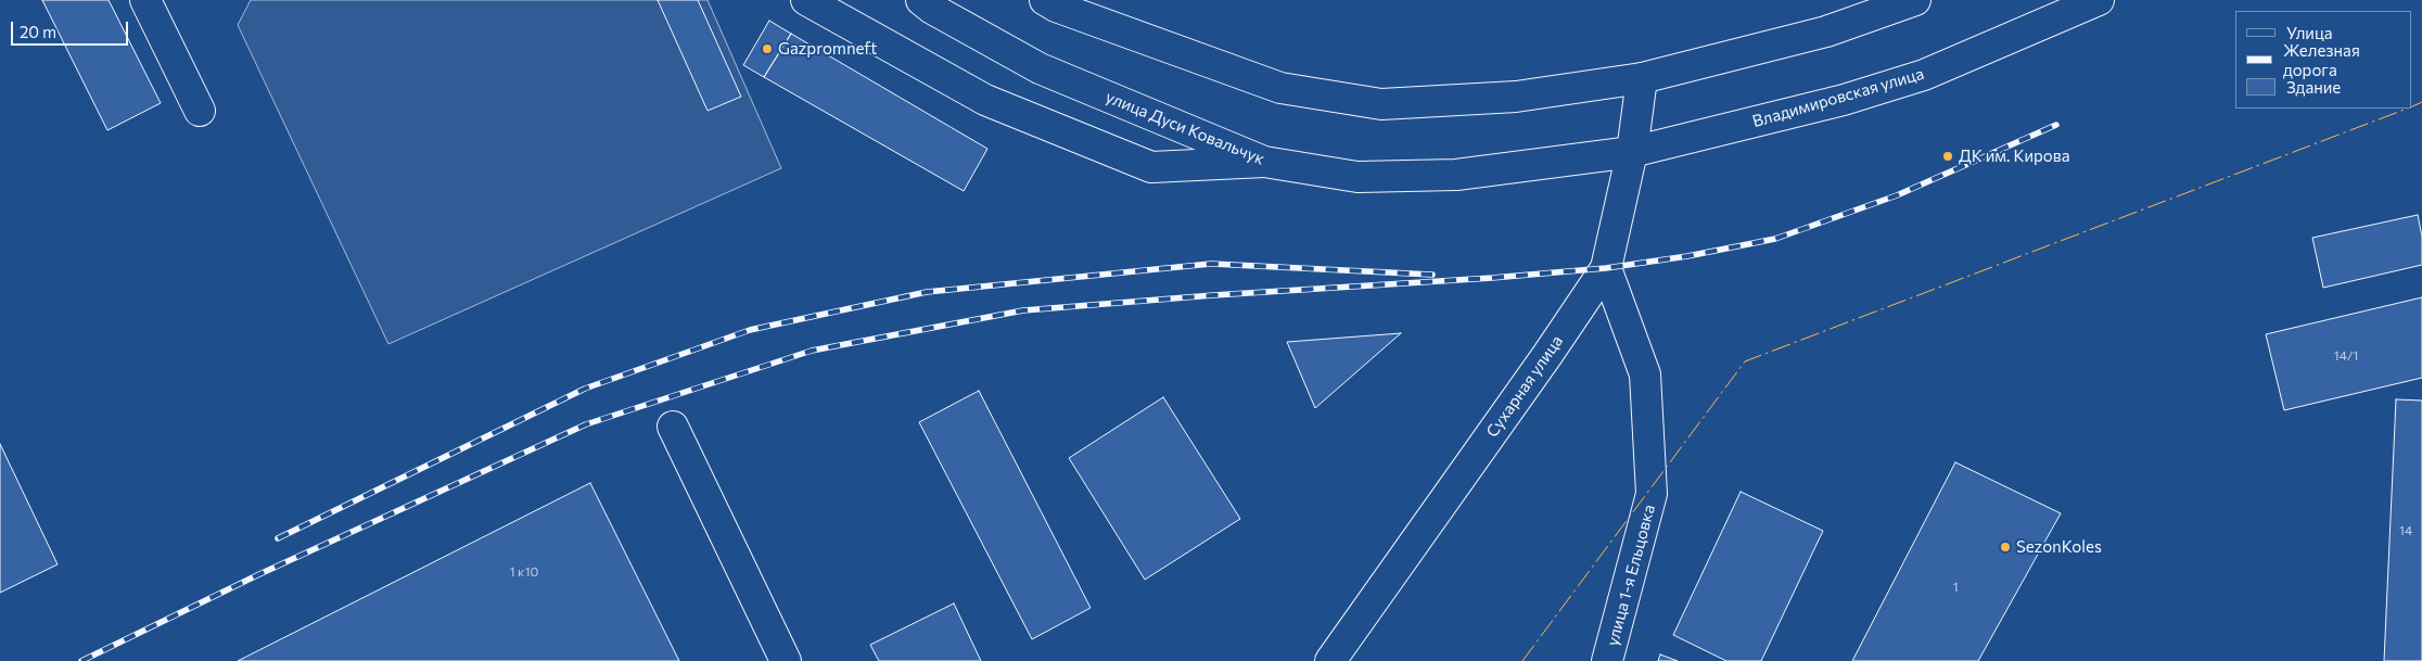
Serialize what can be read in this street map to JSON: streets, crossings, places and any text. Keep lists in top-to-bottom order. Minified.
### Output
{"streets":{"main road":["Владимировская улица","улица Дуси Ковальчук","Сухарная улица","улица 1-я Ельцовка"]},"crossings":[["Владимировская улица","улица Дуси Ковальчук"],["Владимировская улица","Сухарная улица"],["улица Дуси Ковальчук","Сухарная улица"],["Сухарная улица","улица 1-я Ельцовка"]],"places":["Gazpromneft","ДК им. Кирова","SezonKoles"],"house_numbers":["14/1","14","1 к10","1"],"legend":["Улица","Железная дорога","Здание"],"scale_bar":"20 m"}
